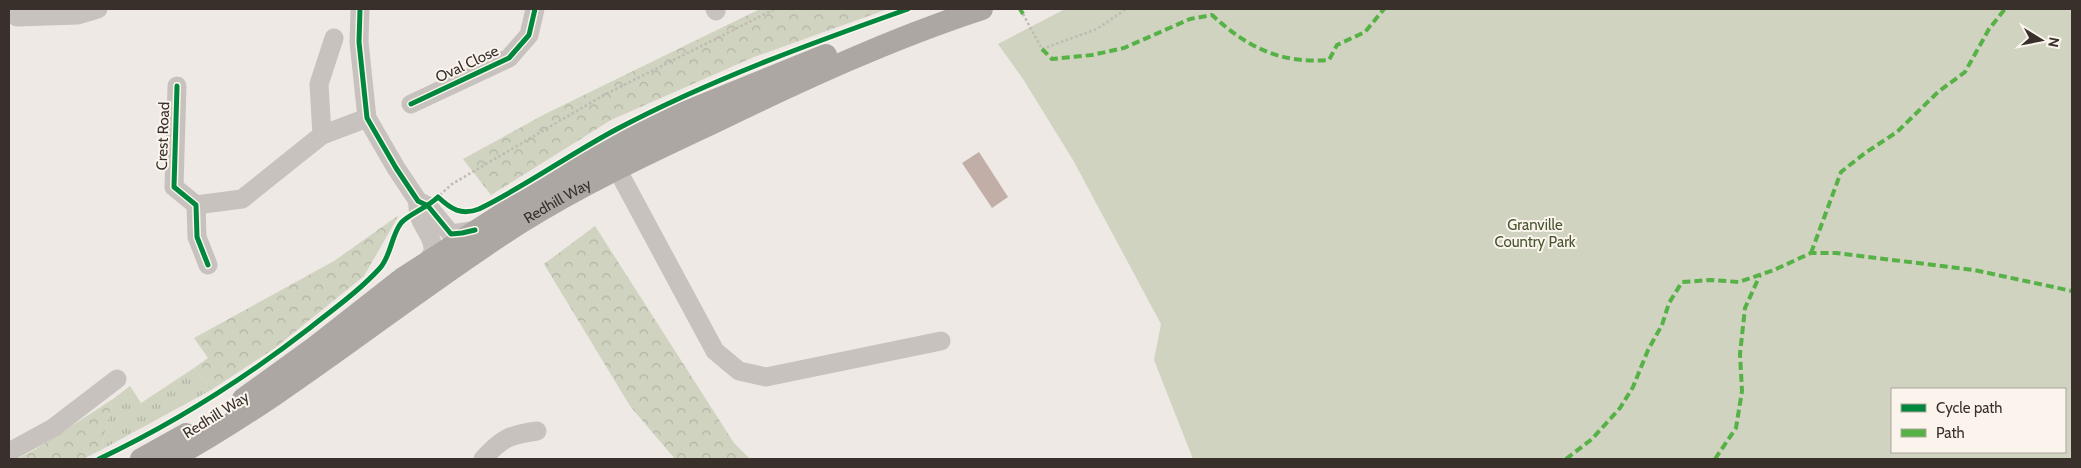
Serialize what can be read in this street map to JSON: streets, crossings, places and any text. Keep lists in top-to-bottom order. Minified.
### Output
{"streets":{"main road":["Redhill Way"],"street":["Oval Close","Crest Road"]},"parks":["Granville Country Park"],"legend":["Cycle path","Path"],"north":"right"}
